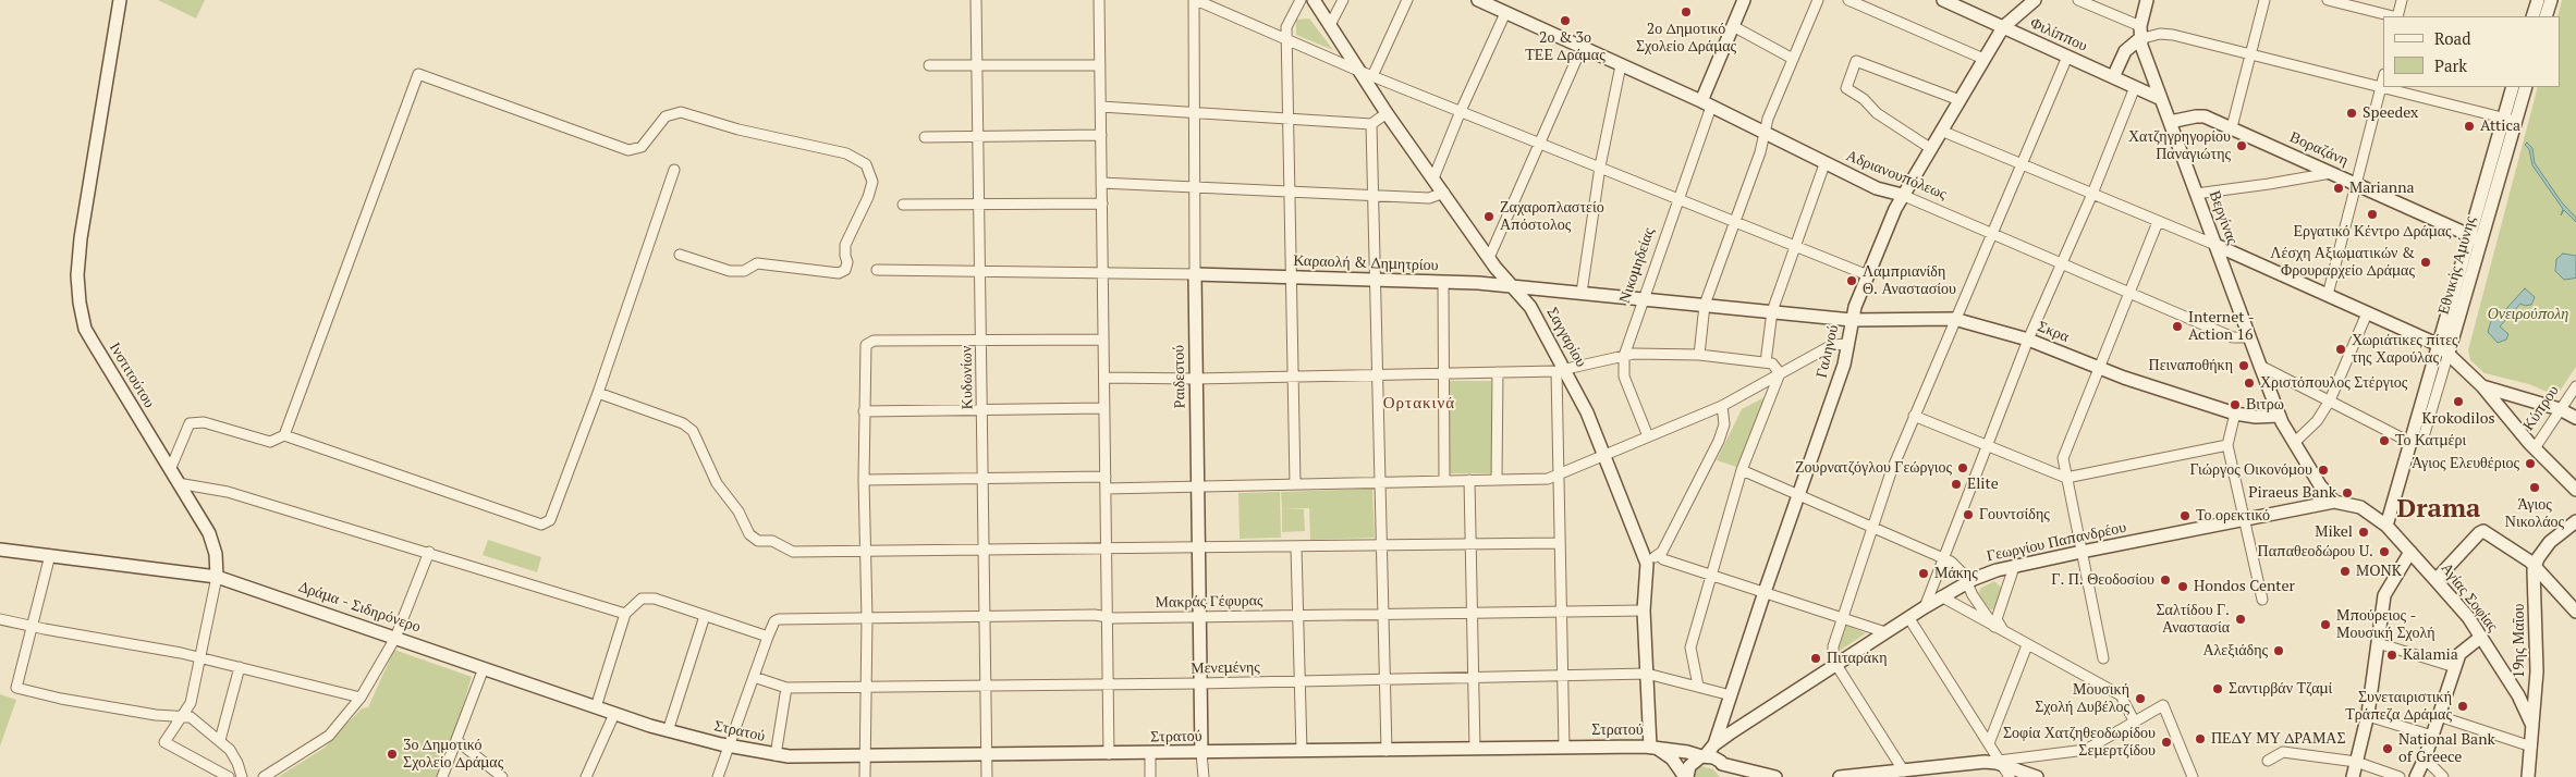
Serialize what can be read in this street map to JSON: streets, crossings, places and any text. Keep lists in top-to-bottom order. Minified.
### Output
{"streets":{"street":["Φιλίππου","Βοραζάνη","Αδριανουπόλεως","Βεργίνας","Καραολή & Δημητρίου","Νικομηδείας","Εθνικής Αμύνης","Σκρα","Σαγγαρίου","Γαληνού","Ινστιτούτου","Ραιδεστού","Κυδωνίων","Κύπρου","Γεωργίου Παπανδρέου","Αγίας Σοφίας","Μακράς Γέφυρας","Δράμα - Σιδηρόνερο","19ης Μαΐου","Μενεμένης","Στρατού"]},"crossings":[["Φιλίππου","Βεργίνας"],["Φιλίππου","Γαληνού"],["Βοραζάνη","Βεργίνας"],["Βοραζάνη","Εθνικής Αμύνης"],["Αδριανουπόλεως","Βεργίνας"],["Αδριανουπόλεως","Νικομηδείας"],["Αδριανουπόλεως","Γαληνού"],["Βεργίνας","Σκρα"],["Βεργίνας","Γεωργίου Παπανδρέου"],["Βεργίνας","Αγίας Σοφίας"],["Καραολή & Δημητρίου","Νικομηδείας"],["Καραολή & Δημητρίου","Σκρα"],["Καραολή & Δημητρίου","Σαγγαρίου"],["Καραολή & Δημητρίου","Γαληνού"],["Καραολή & Δημητρίου","Ραιδεστού"],["Καραολή & Δημητρίου","Κυδωνίων"],["Εθνικής Αμύνης","Αγίας Σοφίας"],["Σκρα","Γαληνού"],["Σαγγαρίου","Μακράς Γέφυρας"],["Σαγγαρίου","Μενεμένης"],["Σαγγαρίου","Στρατού"],["Γαληνού","Γεωργίου Παπανδρέου"],["Γαληνού","Μενεμένης"],["Ινστιτούτου","Δράμα - Σιδηρόνερο"],["Ραιδεστού","Μακράς Γέφυρας"],["Ραιδεστού","Μενεμένης"],["Ραιδεστού","Στρατού"],["Κυδωνίων","Μακράς Γέφυρας"],["Κυδωνίων","Μενεμένης"],["Κυδωνίων","Στρατού"],["Γεωργίου Παπανδρέου","Αγίας Σοφίας"],["Γεωργίου Παπανδρέου","Στρατού"],["Αγίας Σοφίας","19ης Μαΐου"],["Δράμα - Σιδηρόνερο","Στρατού"]],"districts":["Ορτακινά","Drama"],"parks":["Ονειρούπολη"],"places":["2ο Δημοτικό Σχολείο Δράμας","2ο & 3ο ΤΕΕ Δράμας","Speedex","Attica","Χατζηγρηγορίου Παναγιώτης","Marianna","Εργατικό Κέντρο Δράμας","Ζαχαροπλαστείο Απόστολος","Λέσχη Αξιωματικών & Φρουραρχείο Δράμας","Λαμπριανίδη Θ. Αναστασίου","Internet - Action 16","Χωριάτικες πίτες της Χαρούλας","Πειναποθήκη","Χριστόπουλος Στέργιος","Krokodilos","Βιτρω","Το Κατμέρι","Άγιος Ελευθέριος","Ζουρνατζόγλου Γεώργιος","Γιώργος Οικονόμου","Elite","Άγιος Νικολάος","Piraeus Bank","Γουντσίδης","Το ορεκτικό","Mikel","Παπαθεοδώρου U.","MONK","Μάκης","Γ. Π. Θεοδοσίου","Hondos Center","Σαλτίδου Γ. Αναστασία","Μπούρειος - Μουσική Σχολή","Αλεξιάδης","Kalamia","Πιταράκη","Σαντιρβάν Τζαμί","Μουσική Σχολή Δυβέλος","Συνεταιριστική Τράπεζα Δράμας","ΠΕΔΥ ΜΥ ΔΡΑΜΑΣ","Σοφία Χατζηθεοδωρίδου Σεμερτζίδου","National Bank of Greece","3ο Δημοτικό Σχολείο Δράμας"],"legend":["Road","Park"]}
